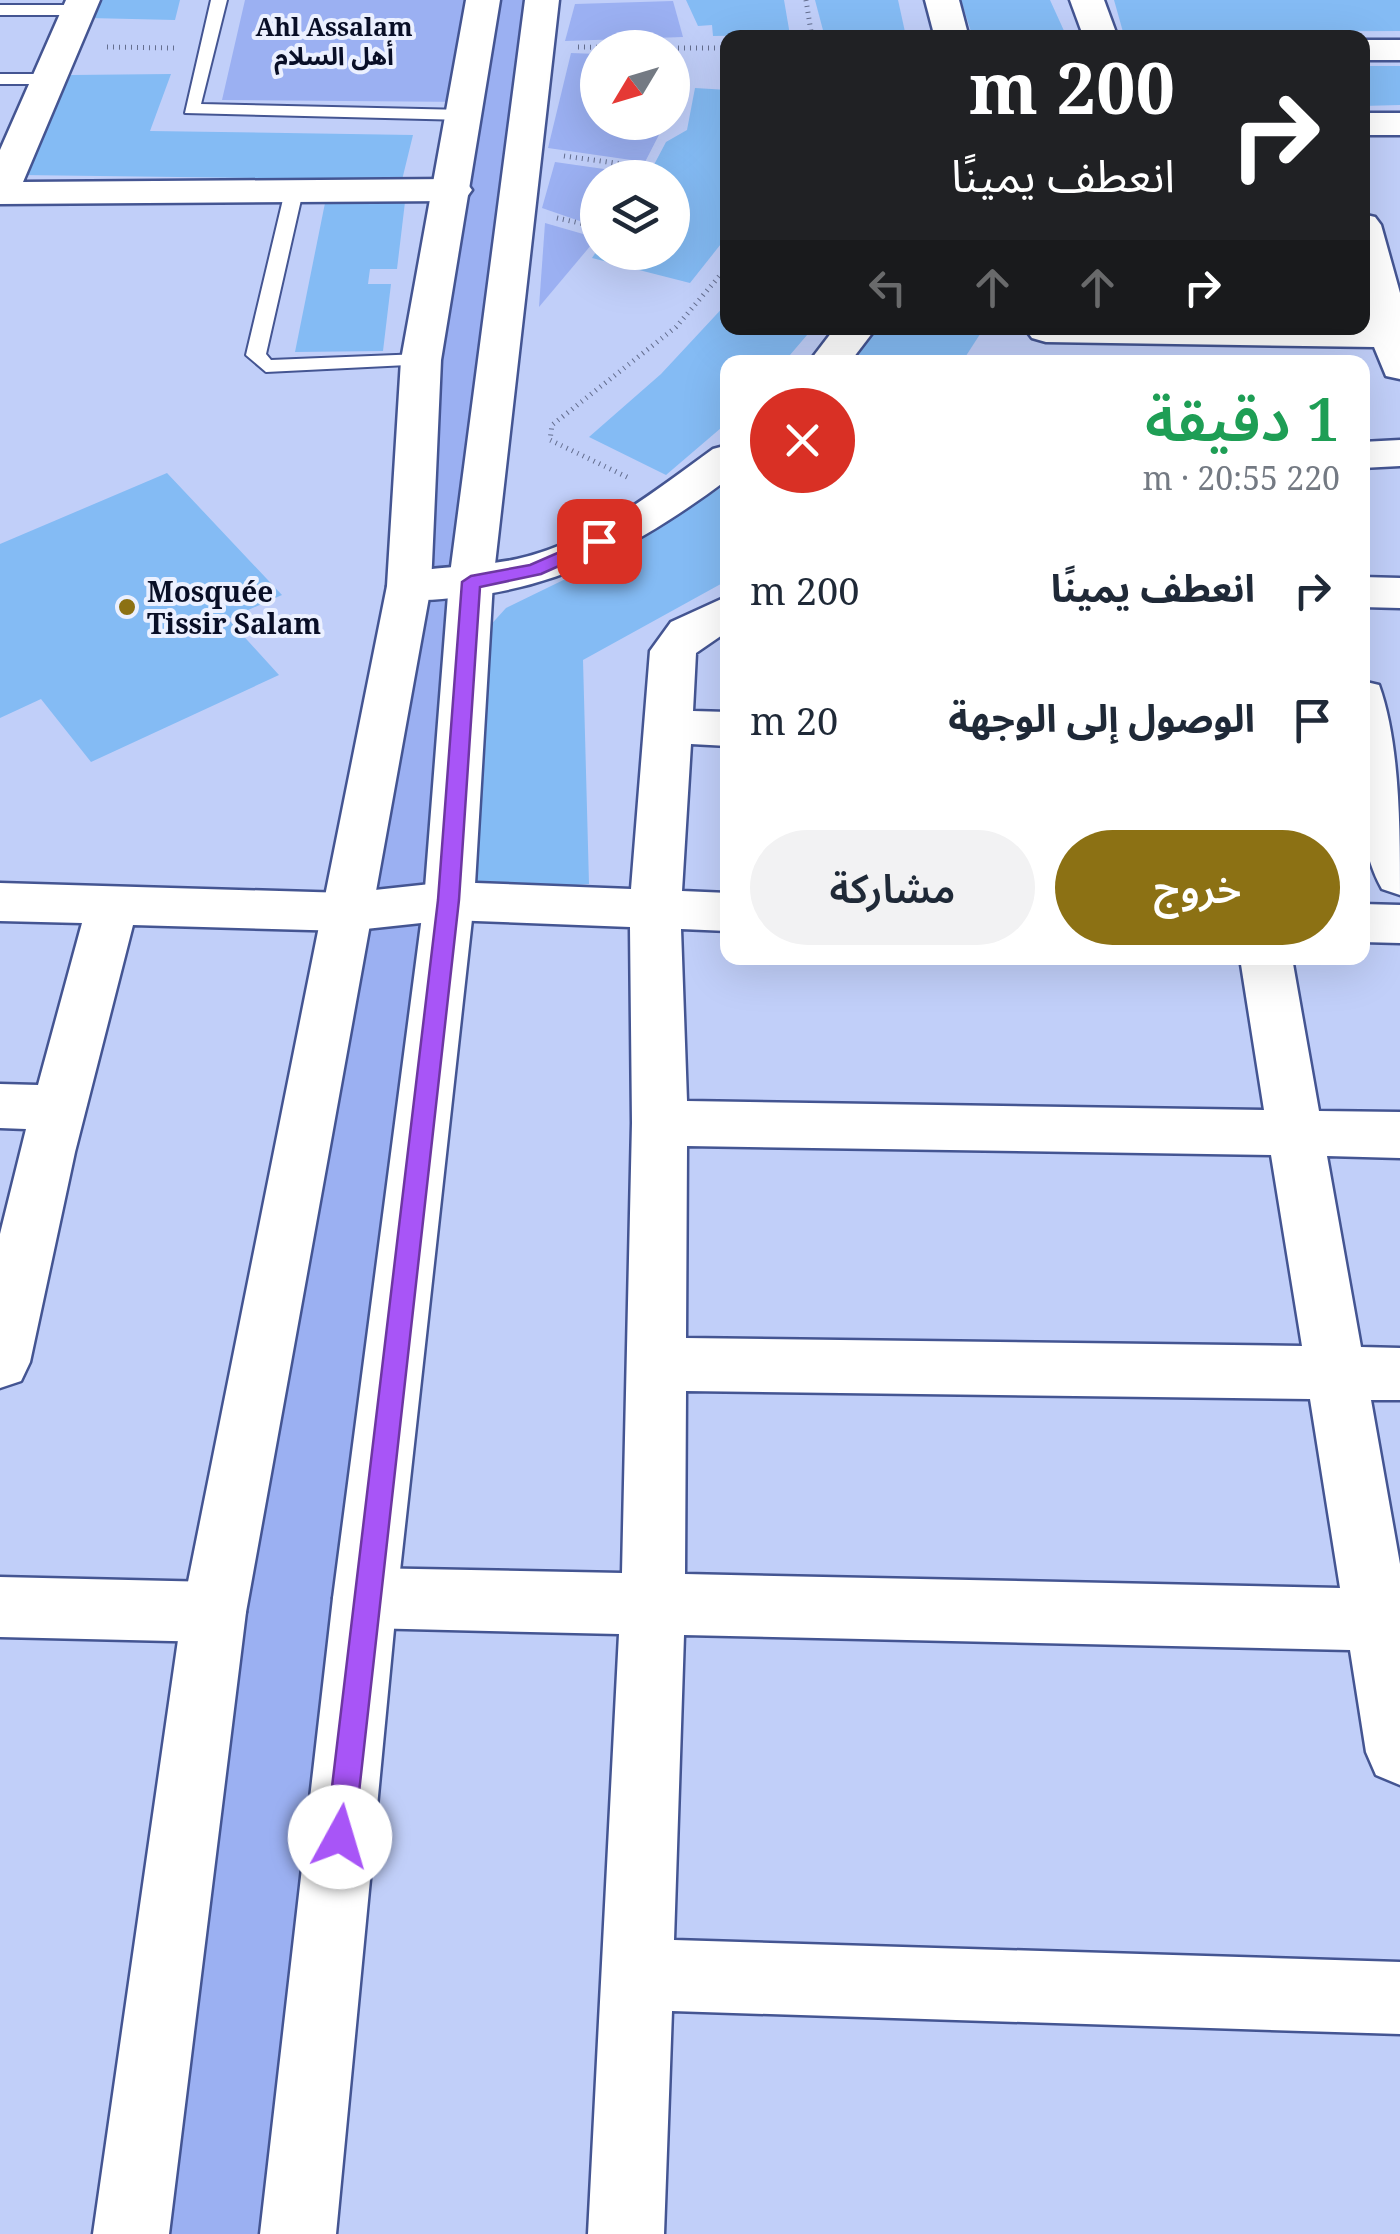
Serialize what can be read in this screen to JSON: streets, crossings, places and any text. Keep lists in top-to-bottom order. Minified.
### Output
{"districts":["Ahl Assalam أهل السلام"],"places":["Mosquée Tissir Salam"],"north":"bottom left","page":{"turn":["200 m","انعطف يمينًا"],"heading":["1 دقيقة","220 m · 20:55"],"list":[{"name":"انعطف يمينًا","value":"200 m"},{"name":"الوصول إلى الوجهة","value":"20 m"}],"buttons":["خروج","مشاركة"]}}
